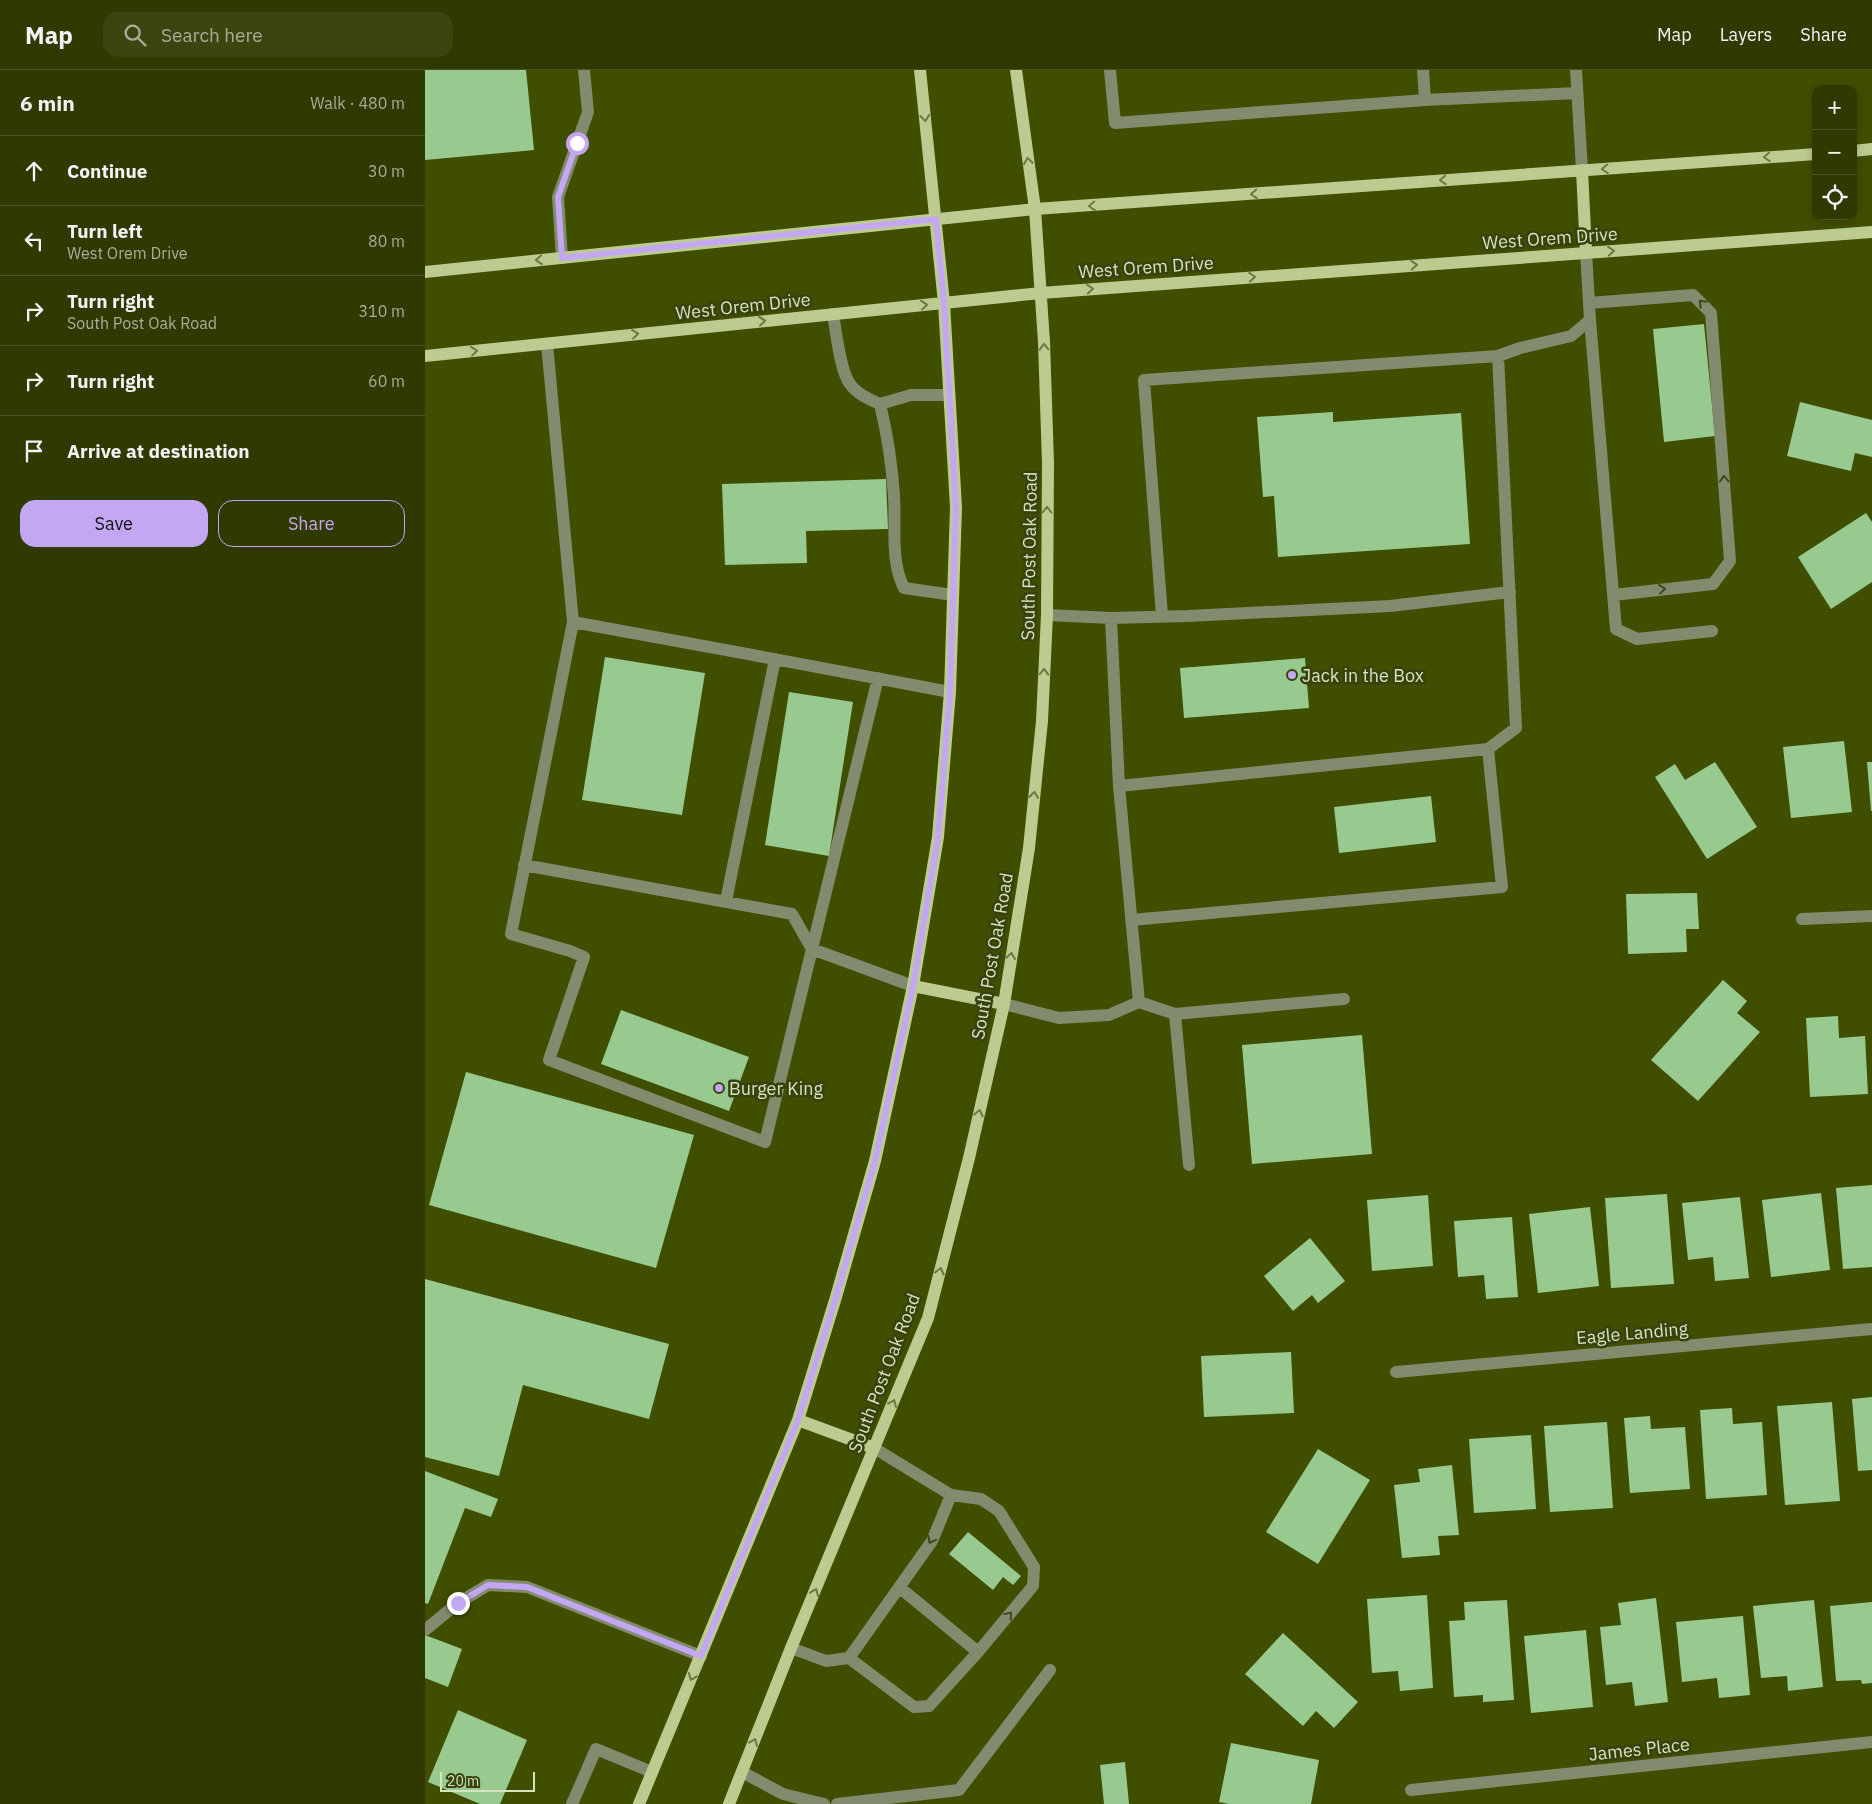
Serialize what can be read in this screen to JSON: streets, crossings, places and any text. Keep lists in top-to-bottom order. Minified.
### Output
{"streets":{"main road":["West Orem Drive","South Post Oak Road"],"street":["Eagle Landing","James Place"]},"crossings":[["West Orem Drive","South Post Oak Road"]],"places":["Jack in the Box","Burger King"],"scale_bar":"20 m","page":{"header":"Map","search":"Search here","nav":["Map","Layers","Share"],"heading":["6 min","Walk · 480 m"],"map_buttons":["+","−"],"list":[["Continue","30 m"],["Turn left","West Orem Drive","80 m"],["Turn right","South Post Oak Road","310 m"],["Turn right","60 m"],"Arrive at destination"],"buttons":["Save","Share"],"scale":"20 m"}}
